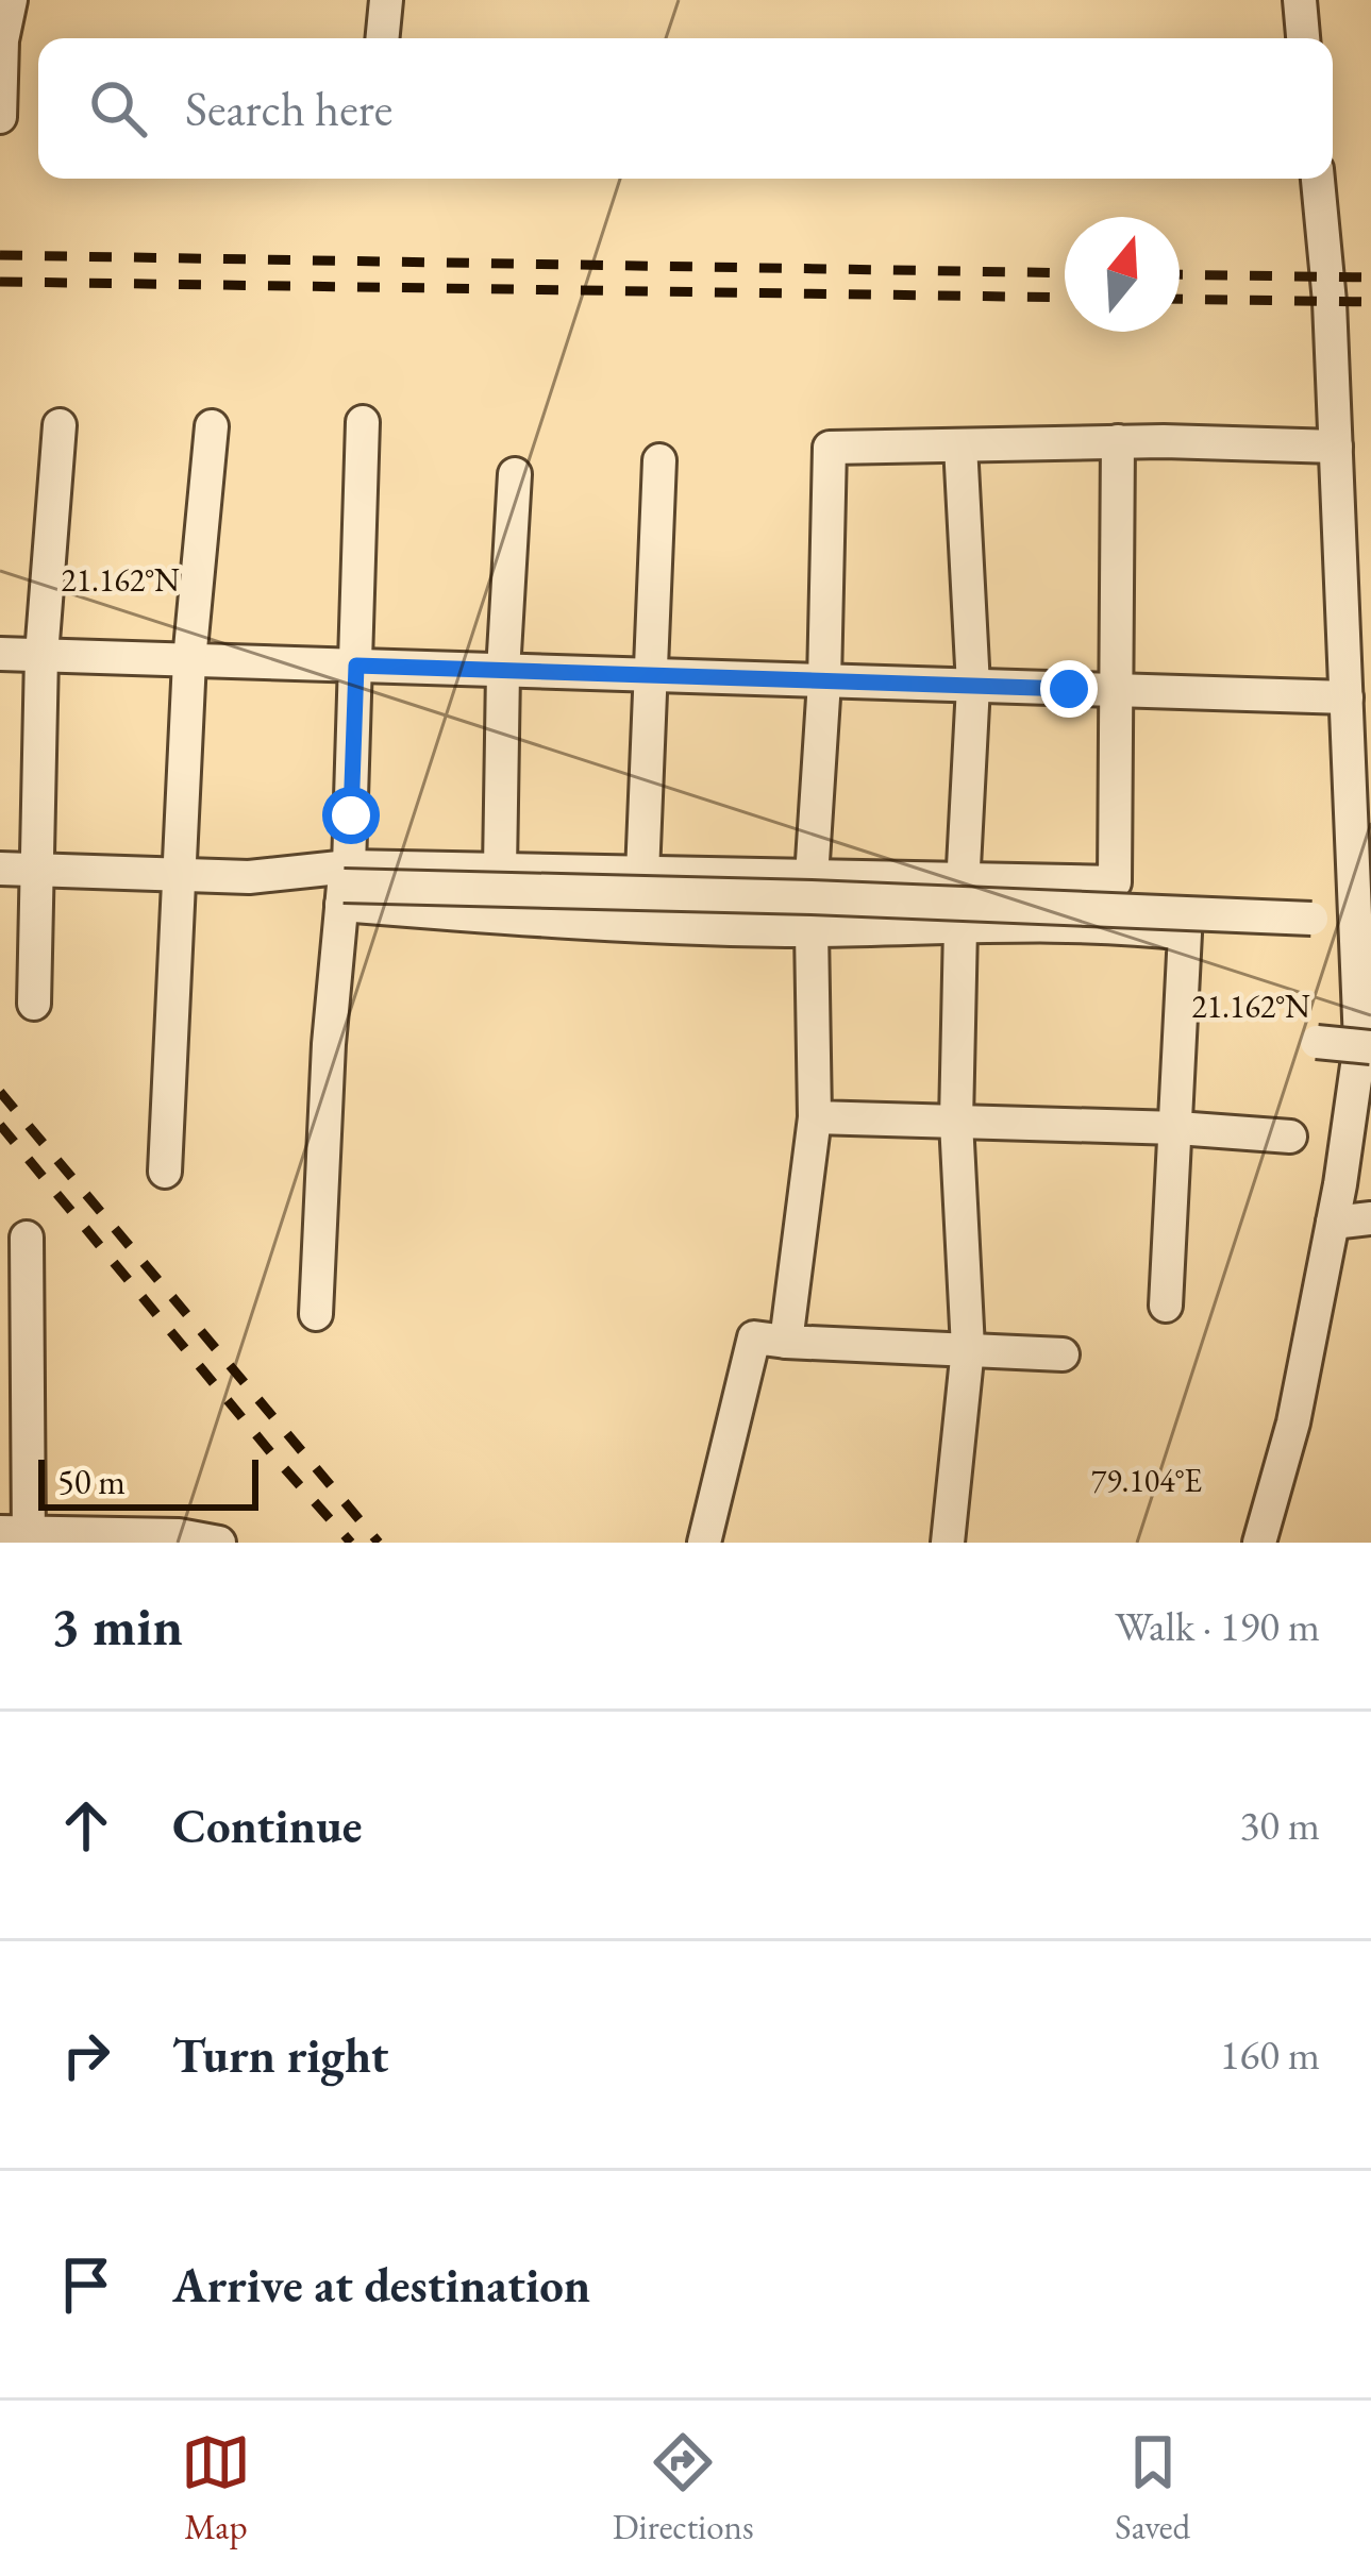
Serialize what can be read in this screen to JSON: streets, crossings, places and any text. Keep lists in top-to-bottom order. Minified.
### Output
{"scale_bar":"50 m","north":"top","page":{"search":"Search here","scale":"50 m","heading":["3 min","Walk · 190 m"],"list":[["Continue","30 m"],["Turn right","160 m"],"Arrive at destination"],"nav":["Map","Directions","Saved"]},"coordinates":["21.162°N","79.104°E"]}
